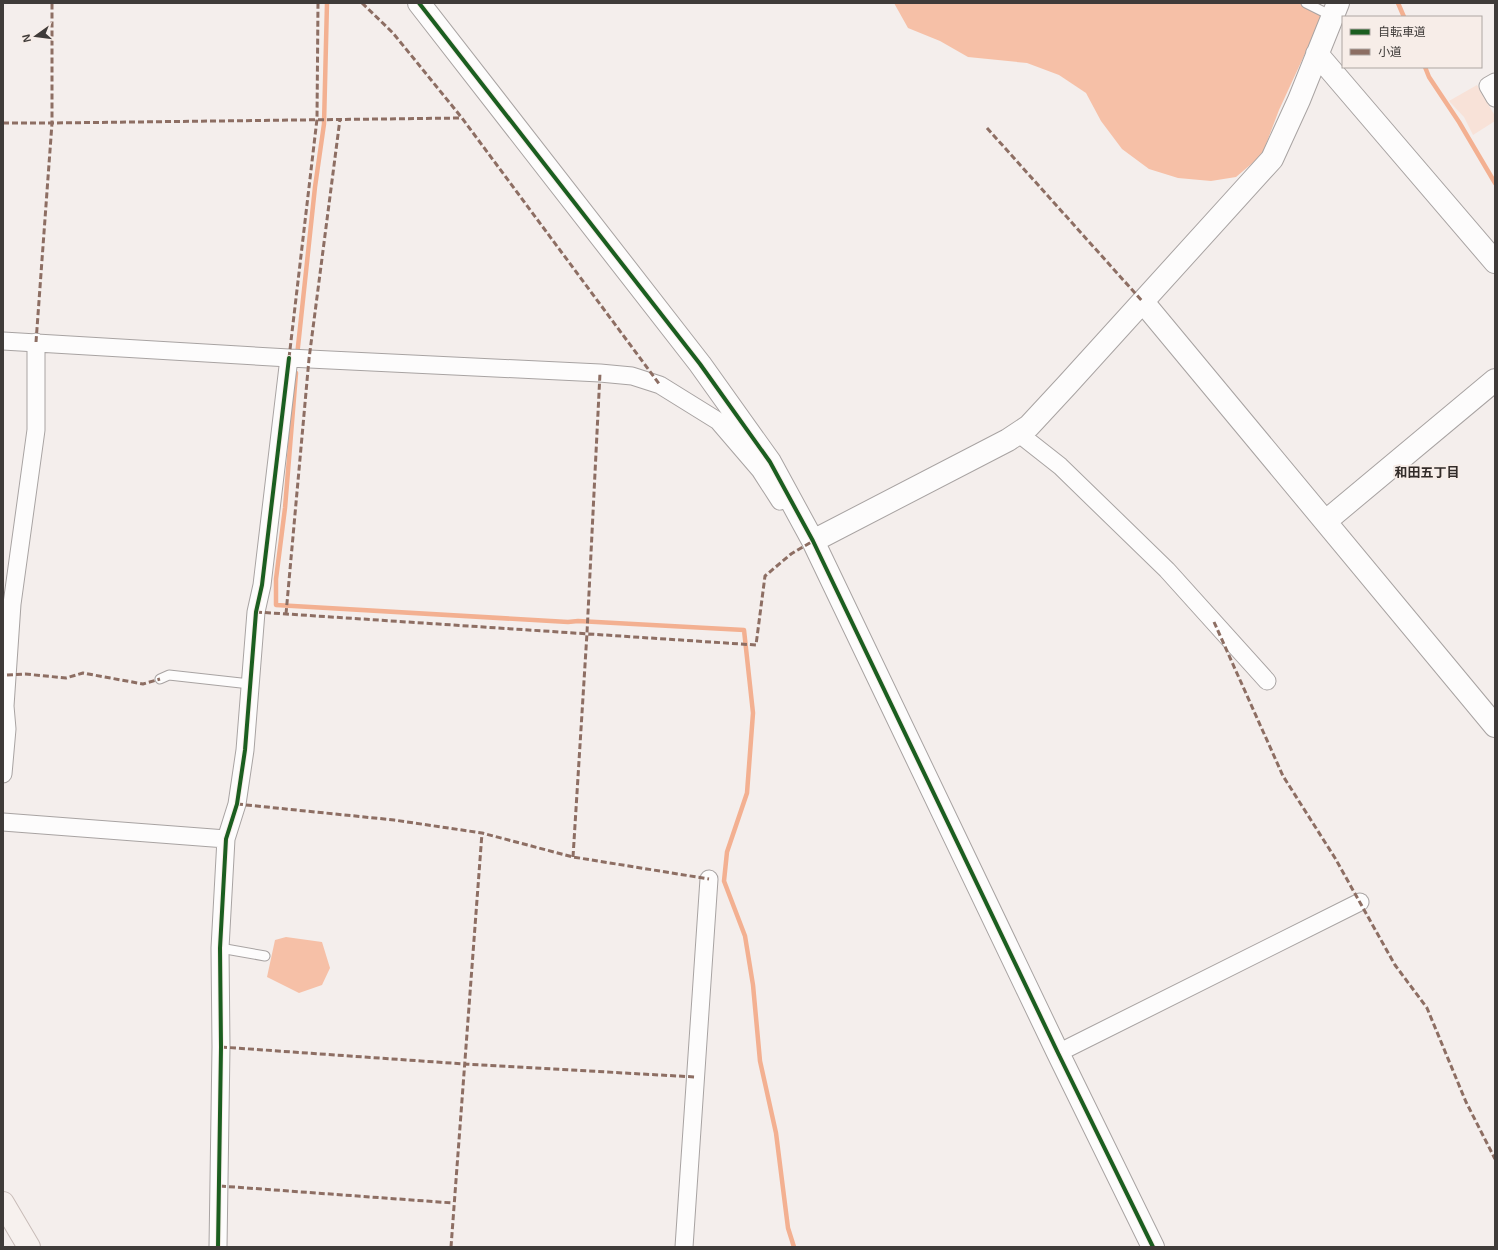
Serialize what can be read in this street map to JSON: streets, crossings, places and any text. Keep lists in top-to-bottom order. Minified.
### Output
{"districts":["和田五丁目"],"legend":["自転車道","小道"],"north":"left"}
